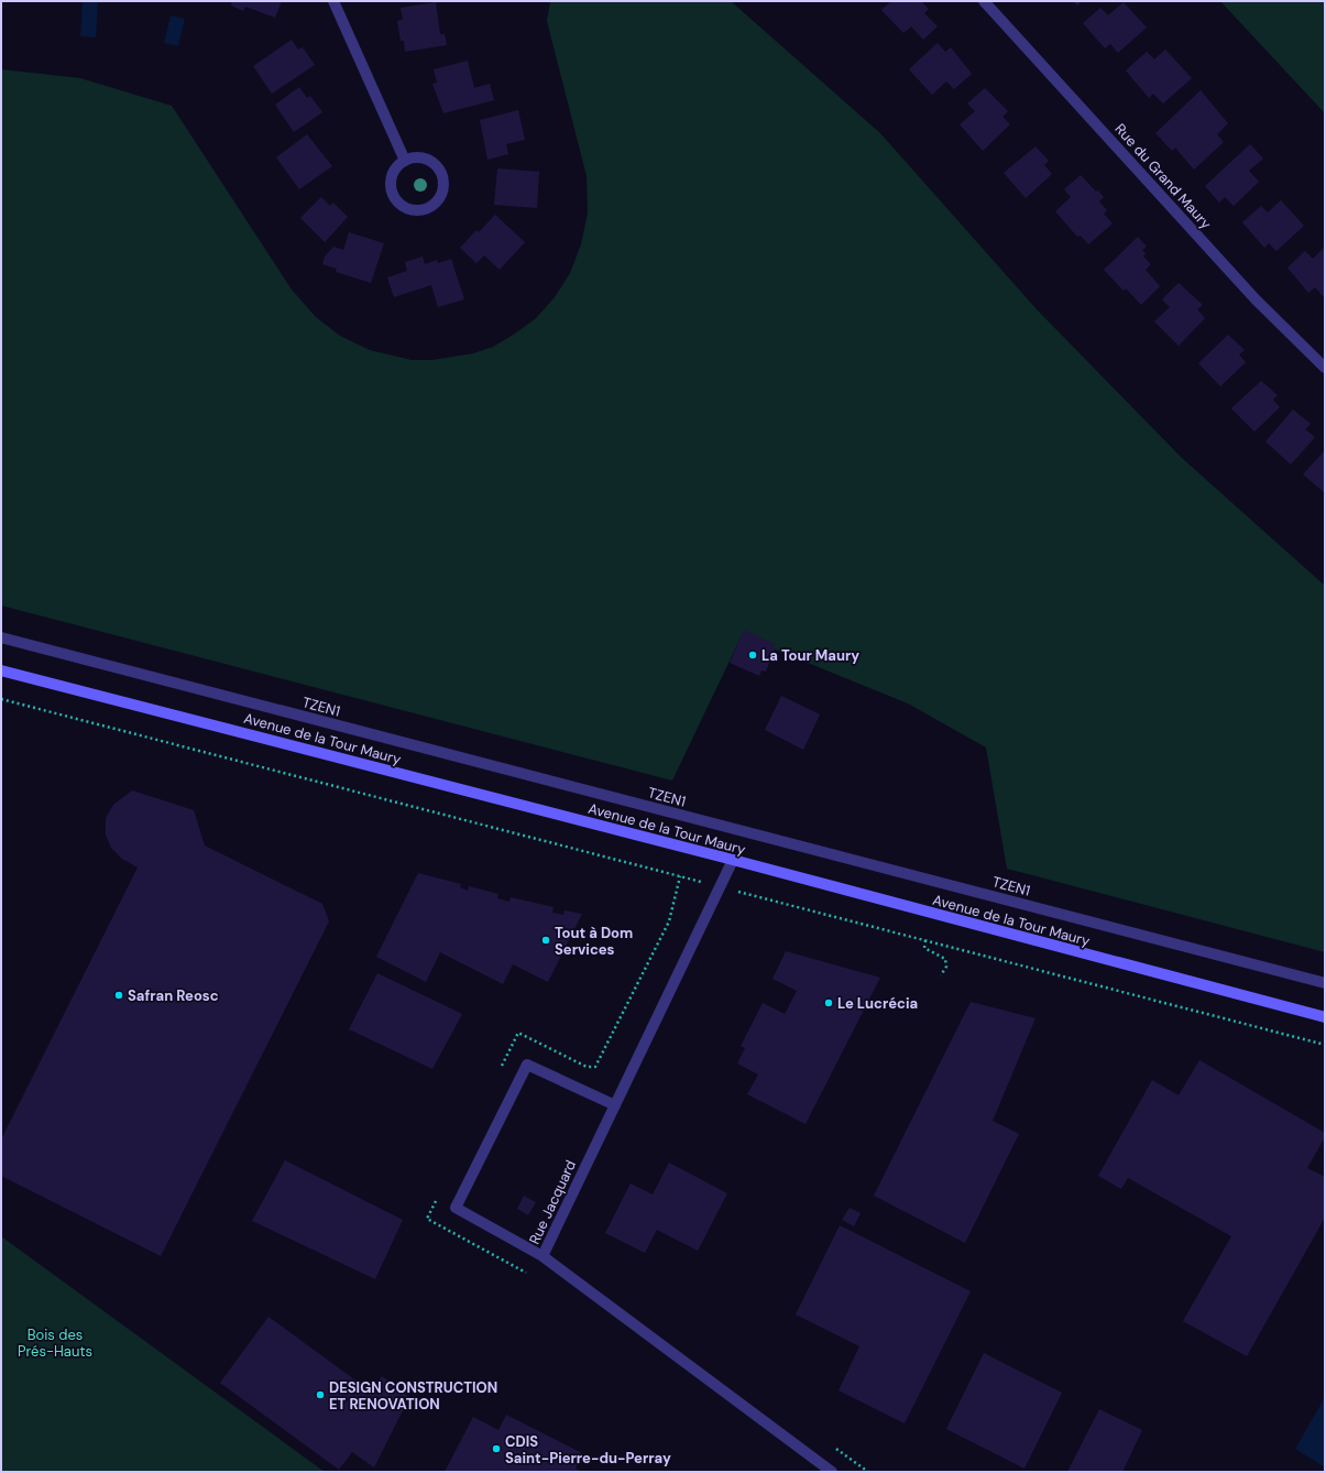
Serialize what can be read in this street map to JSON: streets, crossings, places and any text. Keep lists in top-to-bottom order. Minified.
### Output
{"streets":{"street":["Rue du Grand Maury","TZEN1","Avenue de la Tour Maury","Rue Jacquard"]},"crossings":[["Avenue de la Tour Maury","Rue Jacquard"]],"parks":["Bois des Prés-Hauts"],"places":["La Tour Maury","Tout à Dom Services","Safran Reosc","Le Lucrécia","DESIGN CONSTRUCTION ET RENOVATION","CDIS Saint-Pierre-du-Perray"]}
